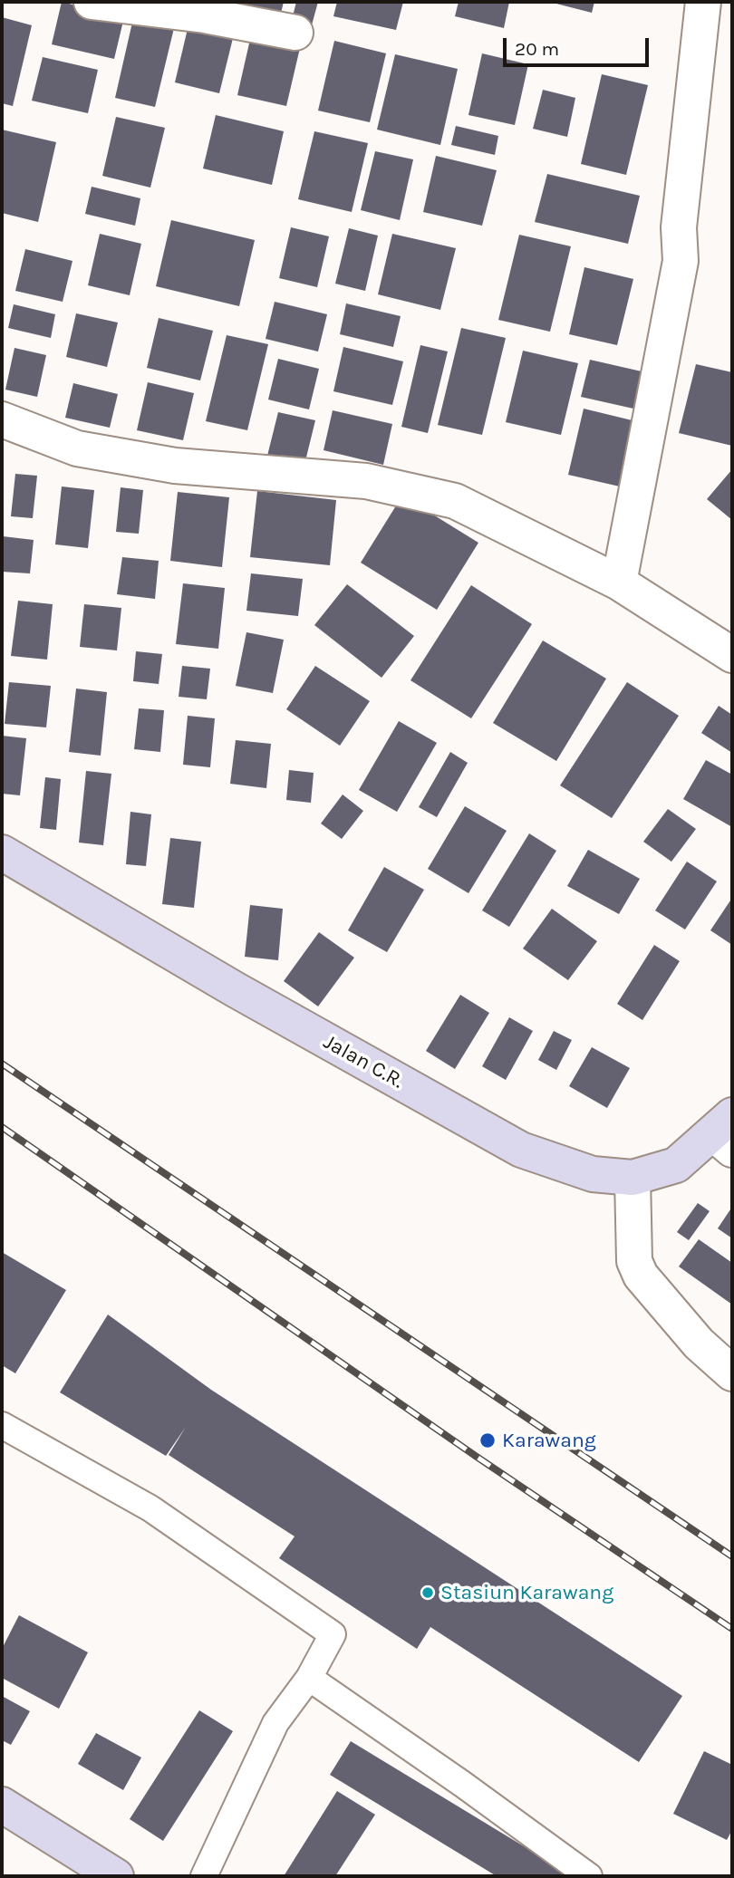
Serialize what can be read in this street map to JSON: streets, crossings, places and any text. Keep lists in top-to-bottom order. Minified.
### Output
{"streets":{"street":["Jalan C.R."]},"places":["Karawang","Stasiun Karawang"],"scale_bar":"20 m"}
